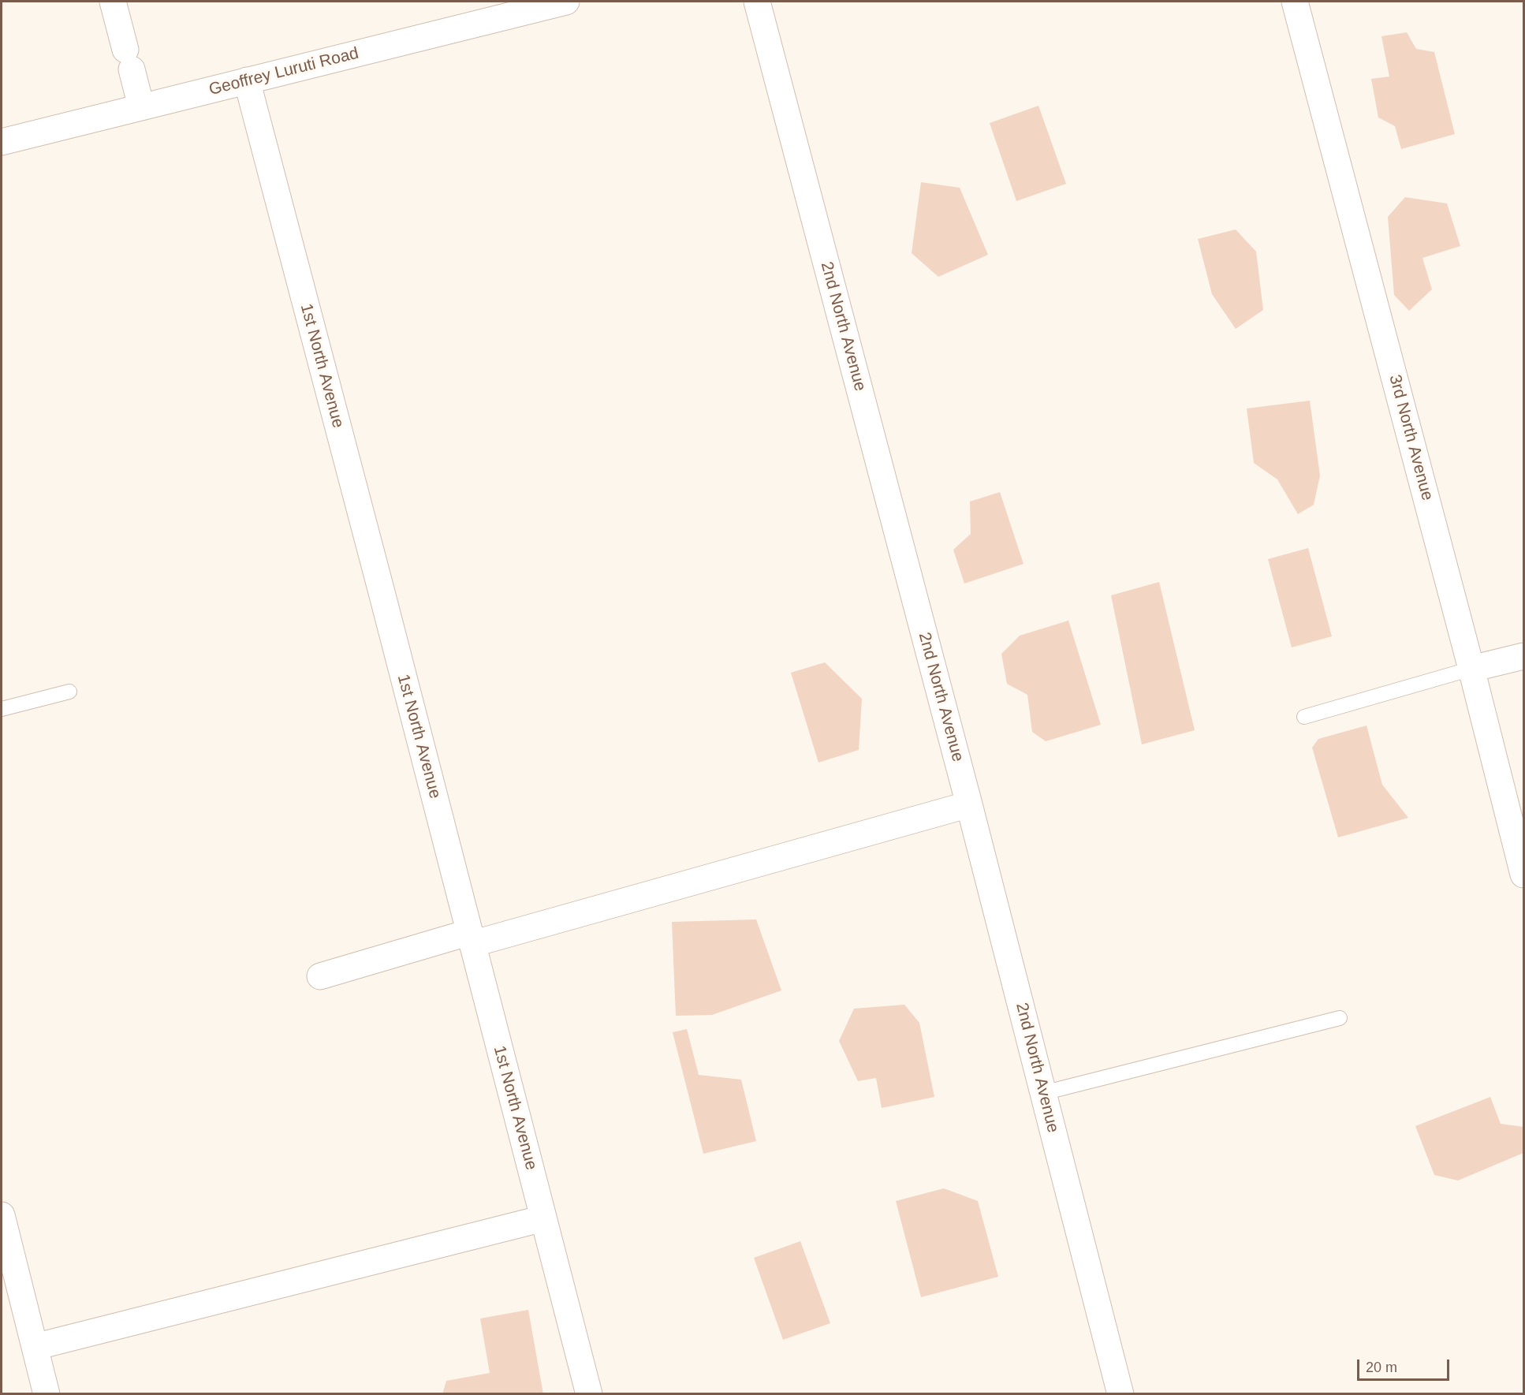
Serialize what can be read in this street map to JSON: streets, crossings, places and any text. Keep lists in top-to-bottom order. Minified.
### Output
{"streets":{"street":["Geoffrey Luruti Road","2nd North Avenue","1st North Avenue","3rd North Avenue"]},"crossings":[["Geoffrey Luruti Road","1st North Avenue"]],"scale_bar":"20 m"}
